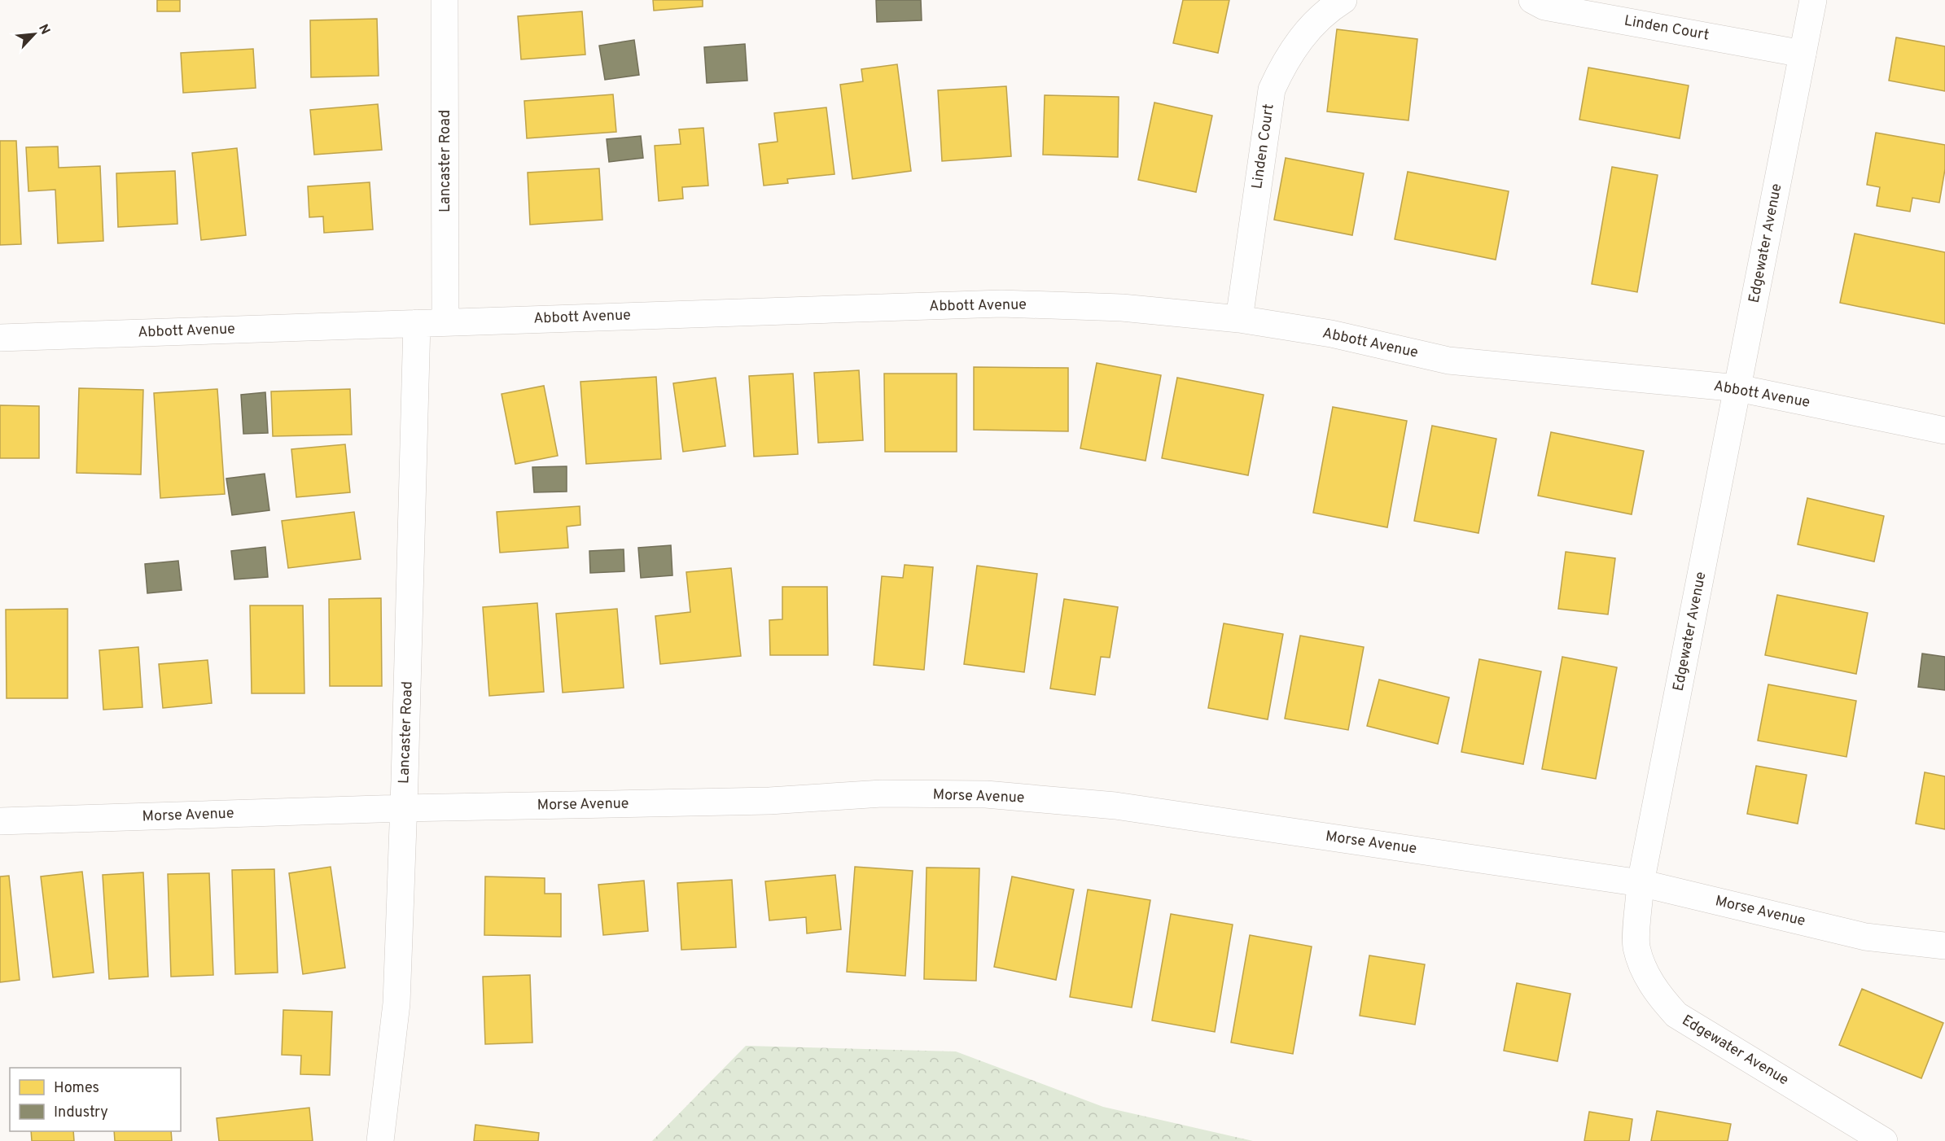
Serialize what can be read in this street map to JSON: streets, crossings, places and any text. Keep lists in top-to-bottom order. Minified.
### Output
{"streets":{"street":["Linden Court","Lancaster Road","Edgewater Avenue","Abbott Avenue","Morse Avenue"]},"crossings":[["Linden Court","Edgewater Avenue"],["Linden Court","Abbott Avenue"],["Lancaster Road","Abbott Avenue"],["Lancaster Road","Morse Avenue"],["Edgewater Avenue","Abbott Avenue"],["Edgewater Avenue","Morse Avenue"]],"legend":["Homes","Industry"],"north":"top right"}
